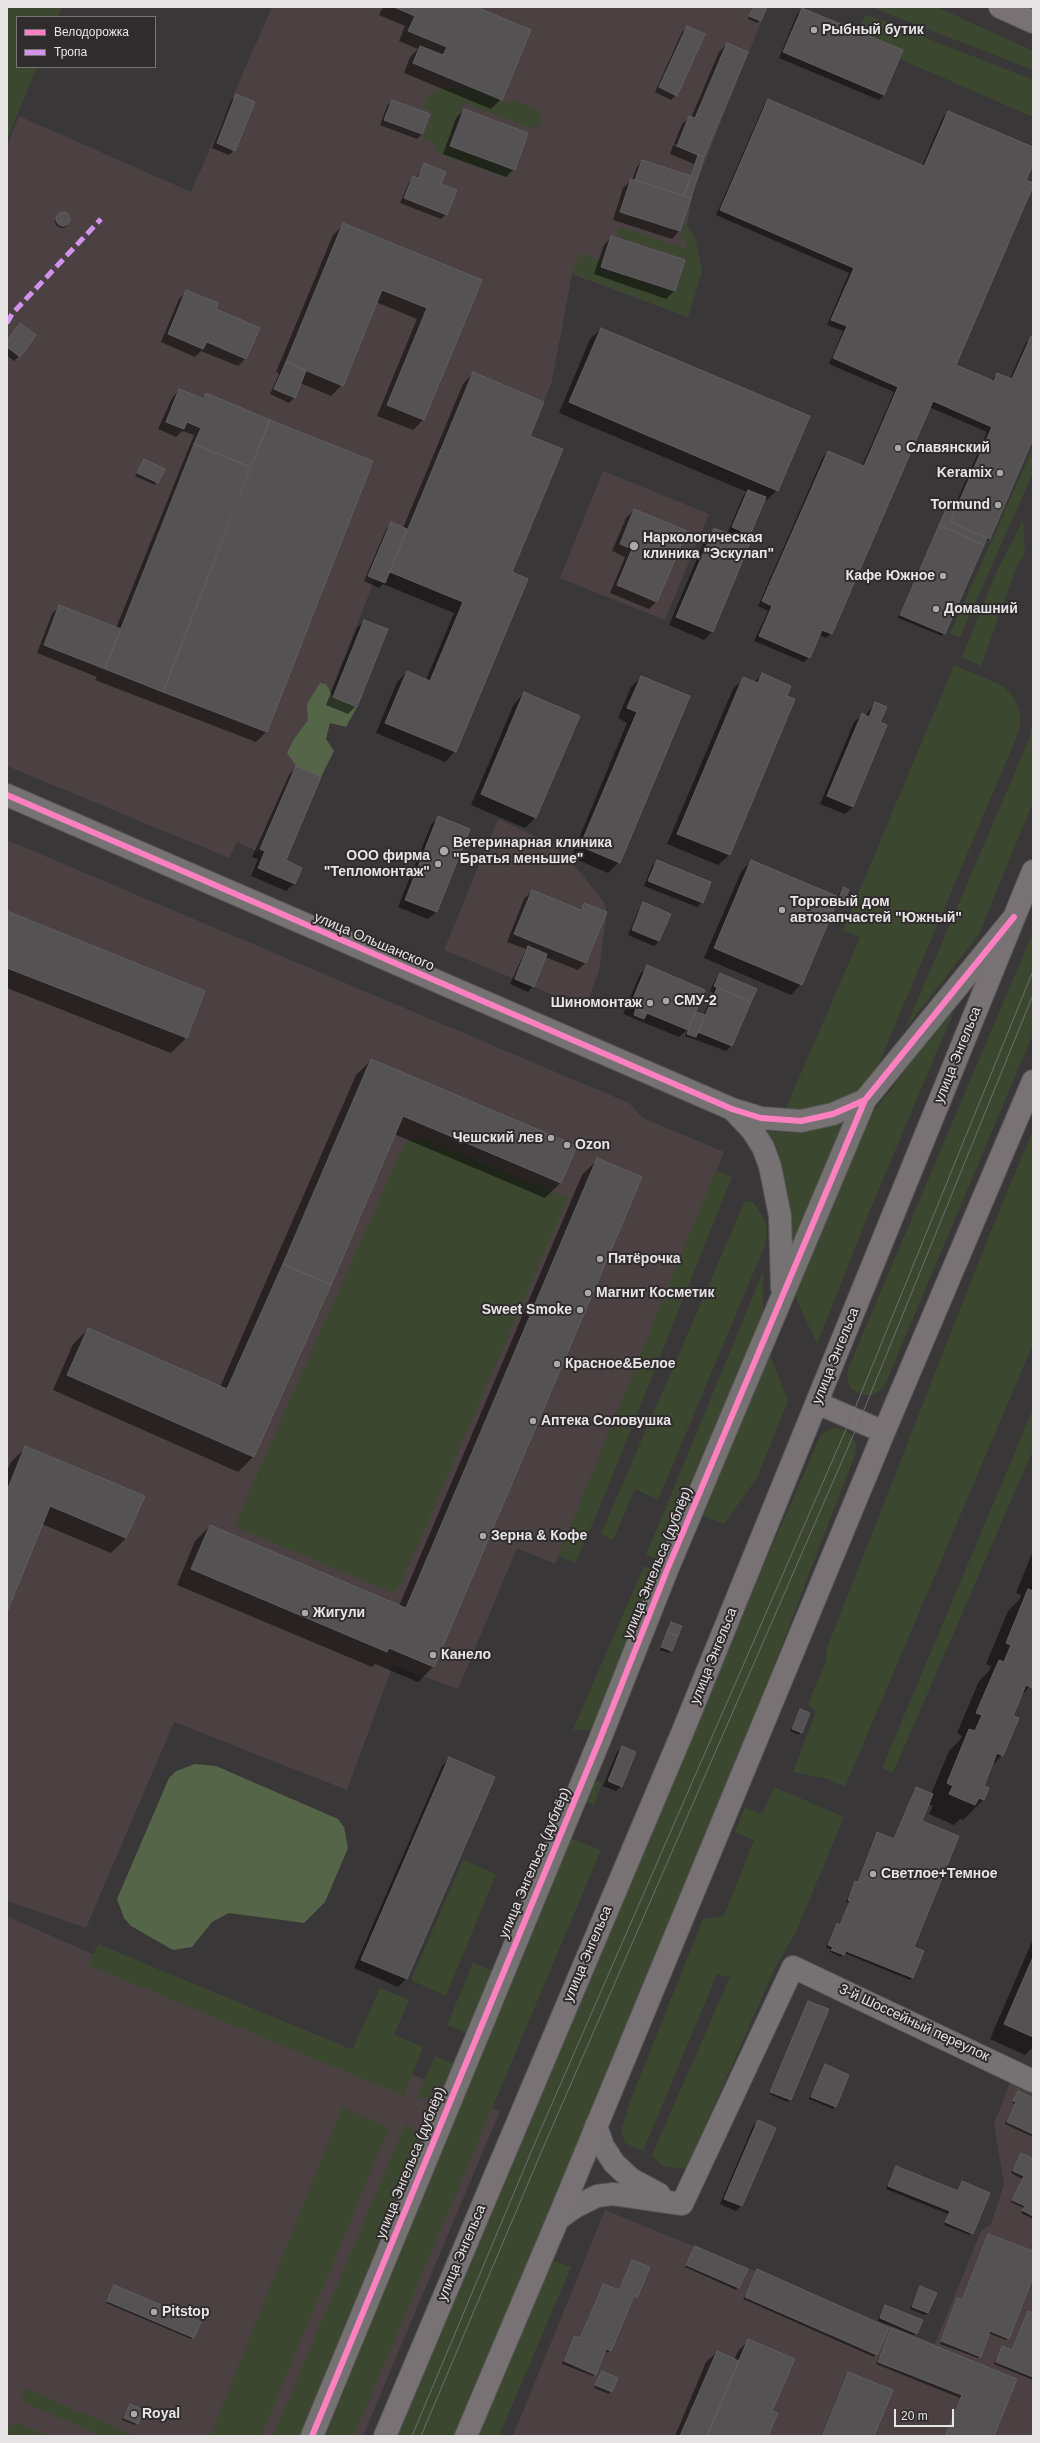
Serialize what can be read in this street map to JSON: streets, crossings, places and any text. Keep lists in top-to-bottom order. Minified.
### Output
{"streets":{"main road":["улица Энгельса"],"street":["улица Ольшанского","улица Энгельса (дублёр)","3-й Шоссейный переулок"]},"crossings":[["улица Ольшанского","улица Энгельса (дублёр)"]],"places":["Рыбный бутик","Славянский","Keramix","Tormund","Наркологическая клиника \"Эскулап\"","Кафе Южное","Домашний","Ветеринарная клиника \"Братья меньшие\"","ООО фирма \"Тепломонтаж\"","Торговый дом автозапчастей \"Южный\"","СМУ-2","Шиномонтаж","Чешский лев","Ozon","Пятёрочка","Магнит Косметик","Sweet Smoke","Красное&Белое","Аптека Соловушка","Зерна & Кофе","Жигули","Канело","Светлое+Темное","Pitstop","Royal"],"legend":["Велодорожка","Тропа"],"scale_bar":"20 m"}
